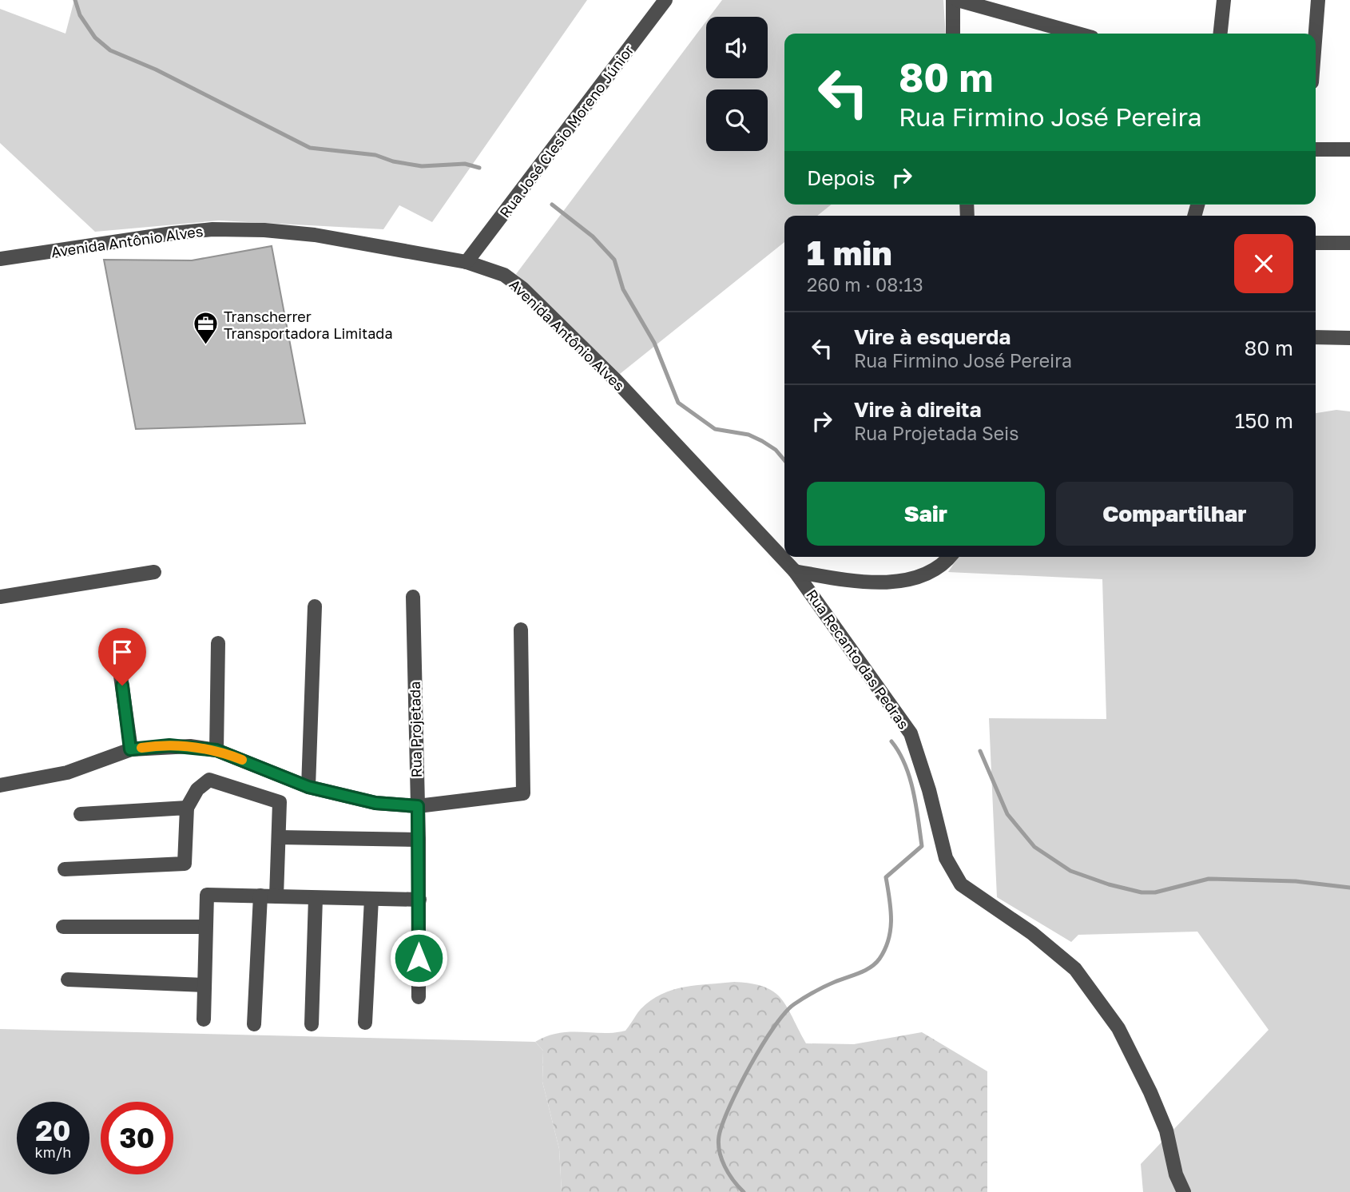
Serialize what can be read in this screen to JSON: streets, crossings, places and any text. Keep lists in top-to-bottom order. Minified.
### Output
{"streets":{"street":["Rua José Clesio Moreno Júnior","Avenida Antônio Alves","Rua Recanto das Pedras","Rua Projetada"]},"crossings":[["Rua José Clesio Moreno Júnior","Avenida Antônio Alves"],["Avenida Antônio Alves","Rua Recanto das Pedras"]],"places":{"office":["Transcherrer Transportadora Limitada"]},"page":{"turn":["80 m","Rua Firmino José Pereira"],"then":"Depois","heading":["1 min","260 m · 08:13"],"list":[{"name":"Vire à esquerda","note":"Rua Firmino José Pereira","value":"80 m"},{"name":"Vire à direita","note":"Rua Projetada Seis","value":"150 m"}],"buttons":["Sair","Compartilhar"],"speed":"20 km/h","limit":"30"}}
